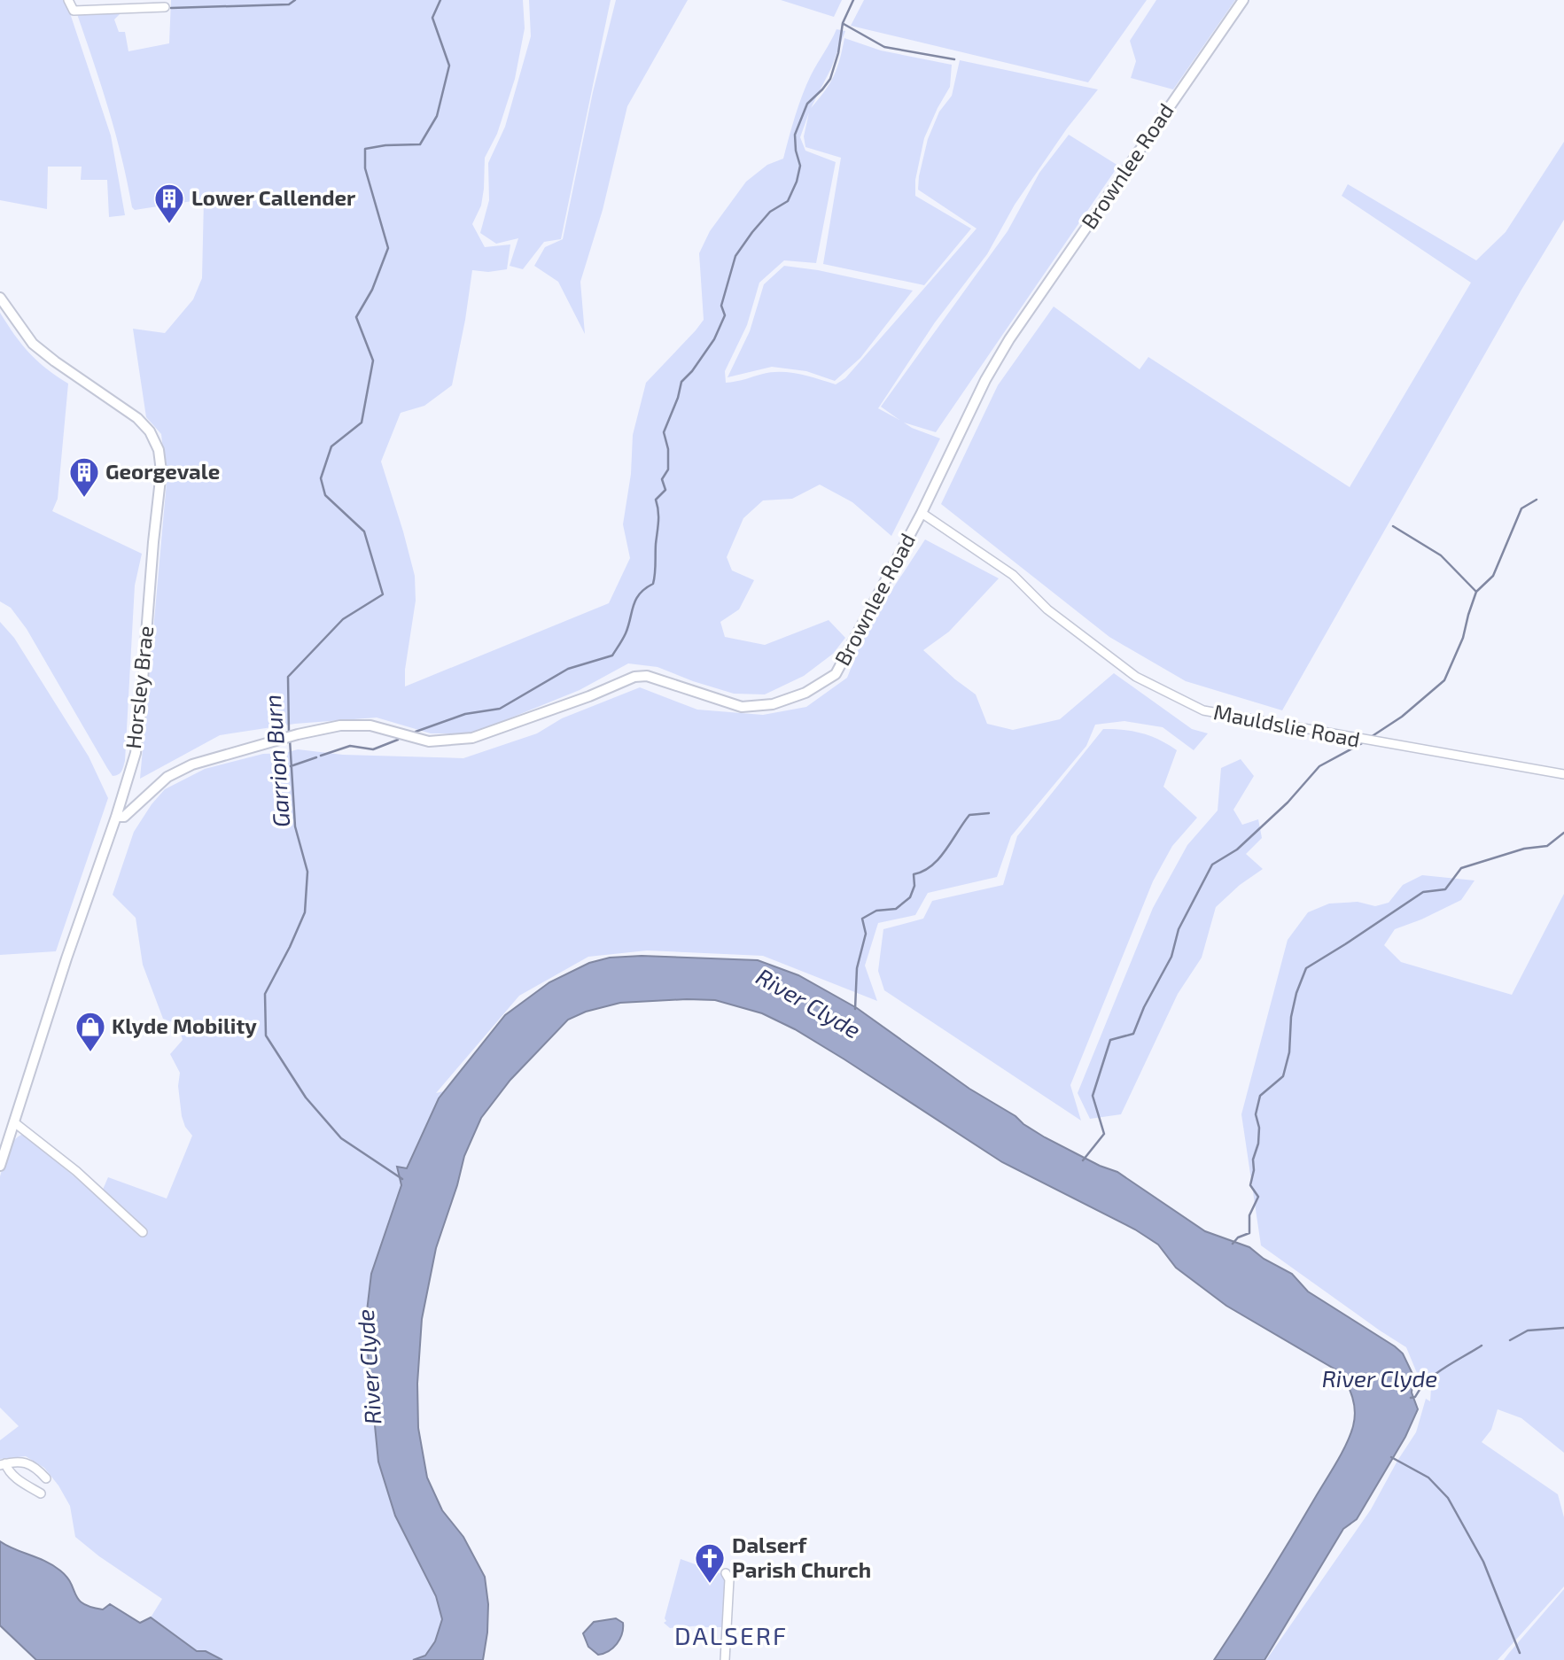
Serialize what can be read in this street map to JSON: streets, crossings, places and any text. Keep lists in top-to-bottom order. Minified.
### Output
{"streets":{"main road":["Brownlee Road","Horsley Brae"],"street":["Mauldslie Road"]},"crossings":[["Brownlee Road","Horsley Brae"],["Brownlee Road","Mauldslie Road"]],"districts":["DALSERF"],"water":["Garrion Burn","River Clyde"],"places":{"building":["Lower Callender","Georgevale"],"shop":["Klyde Mobility"],"church":["Dalserf Parish Church"]}}
